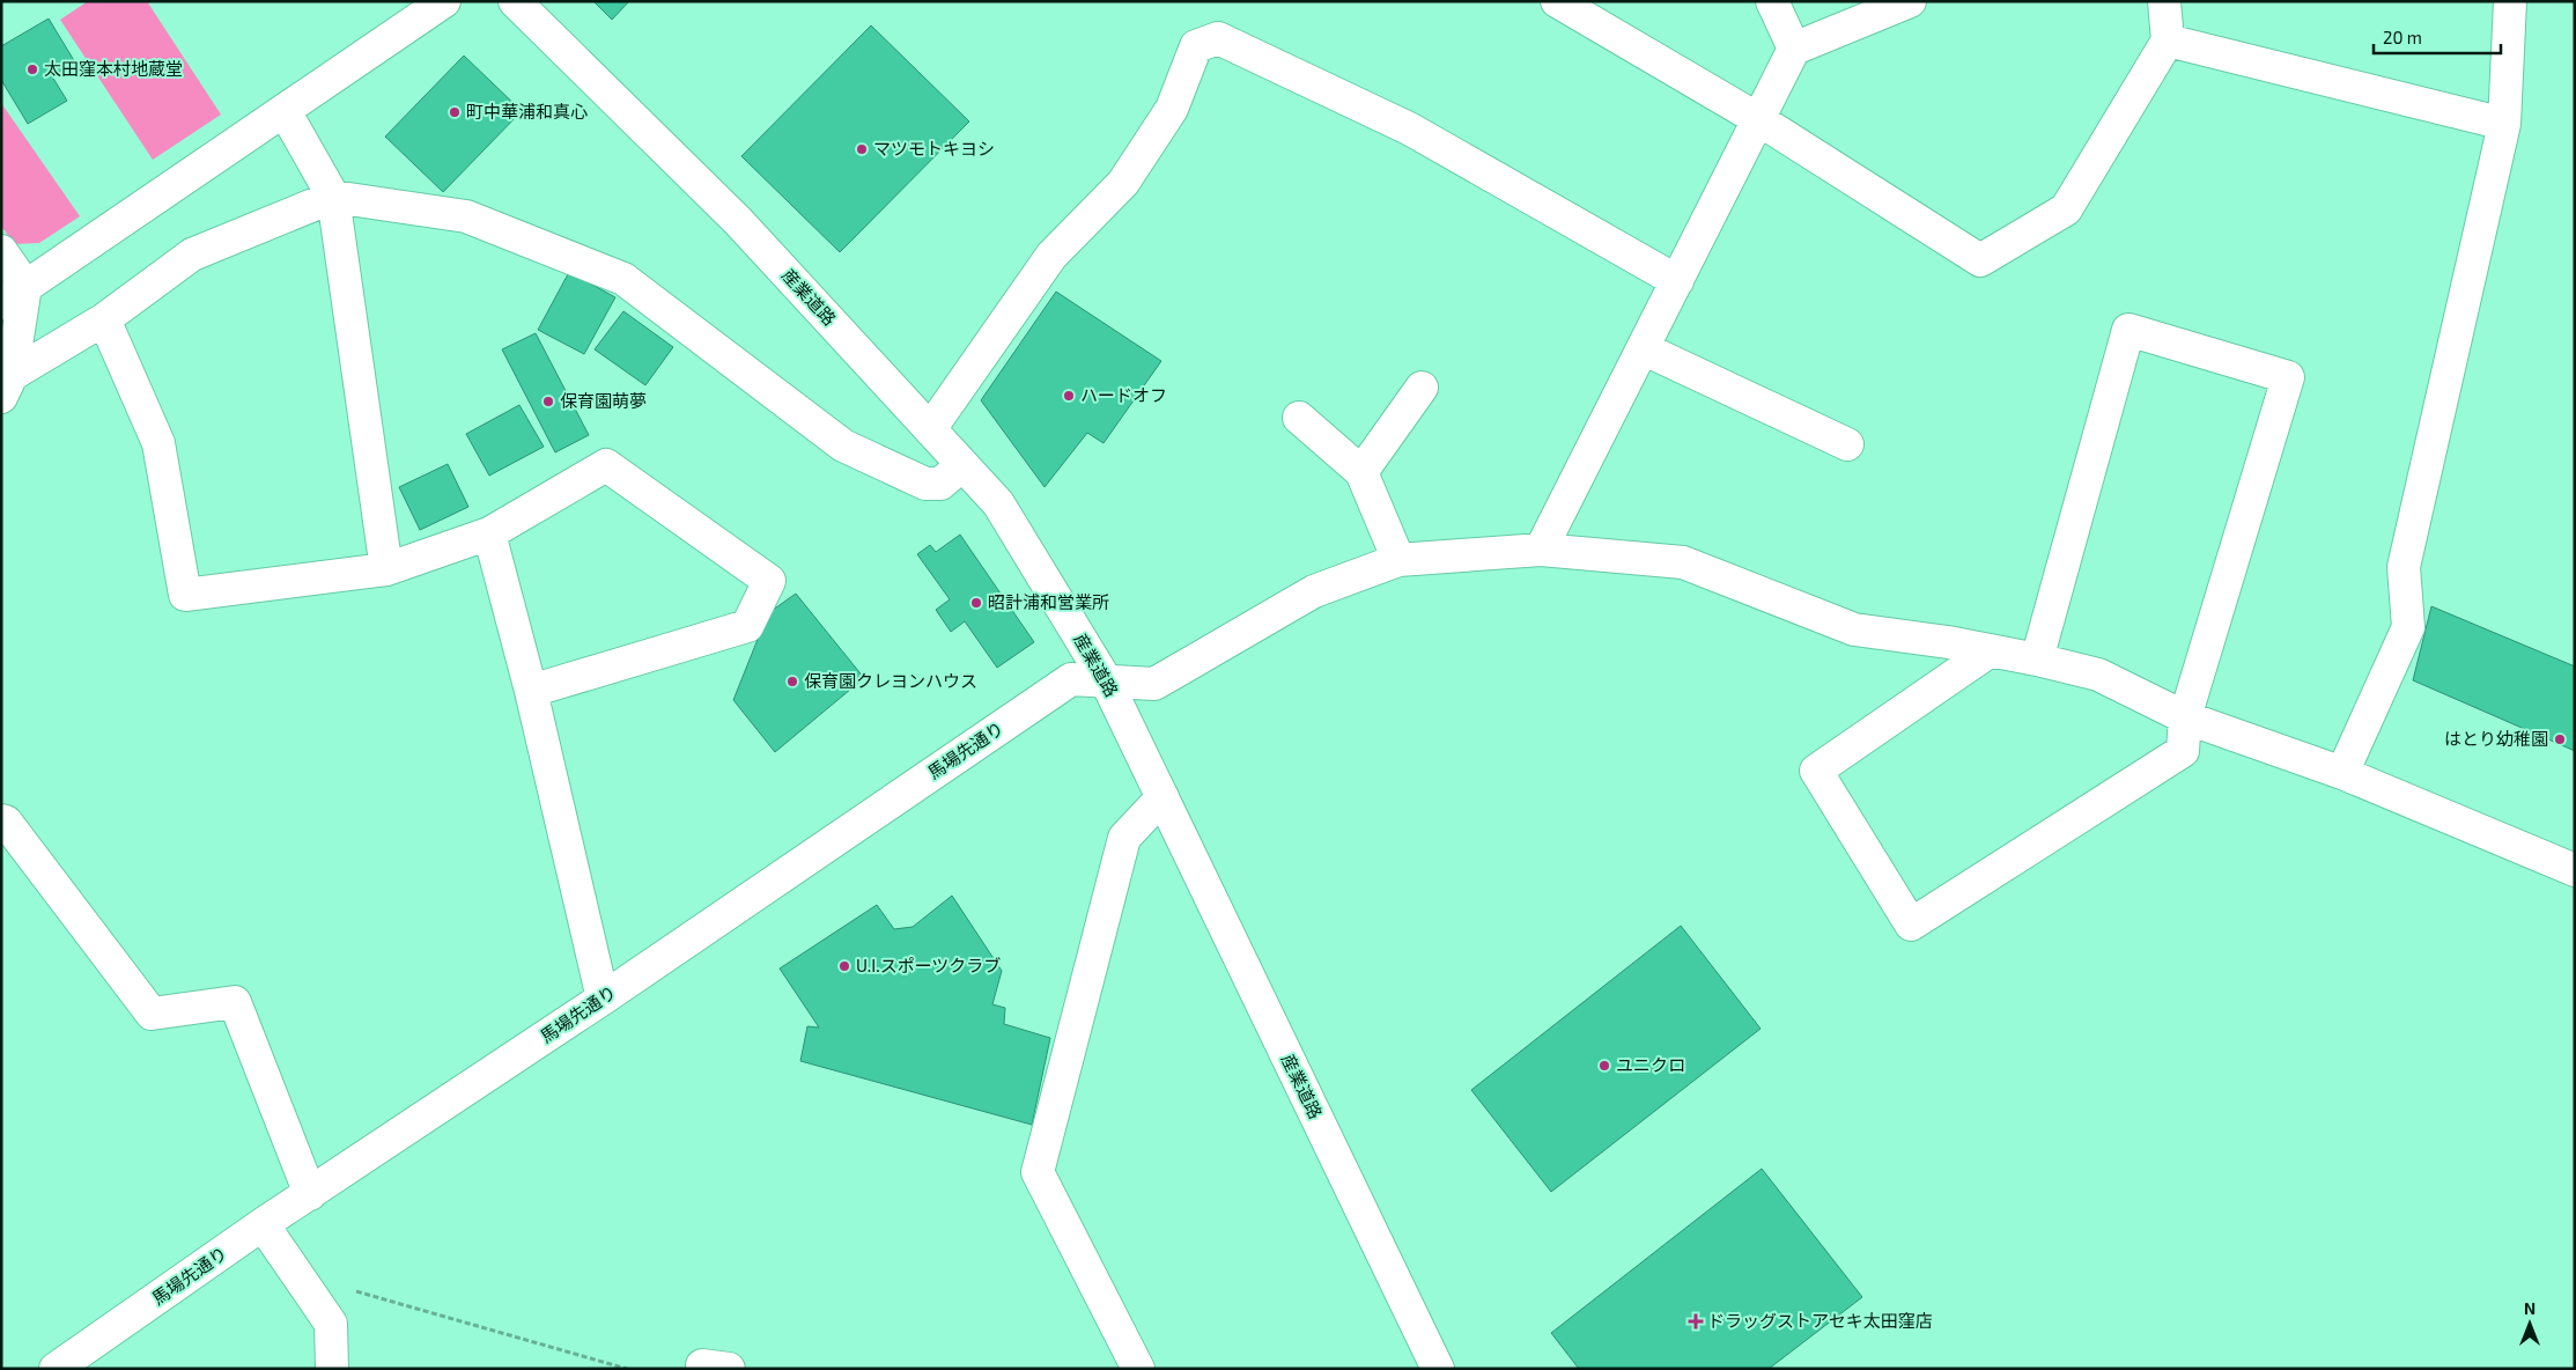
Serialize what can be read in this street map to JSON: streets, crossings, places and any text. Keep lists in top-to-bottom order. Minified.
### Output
{"streets":{"street":["産業道路","馬場先通り"]},"crossings":[["産業道路","馬場先通り"]],"places":{"other":["太田窪本村地蔵堂","町中華浦和真心","マツモトキヨシ","ハードオフ","保育園萌夢","昭計浦和営業所","保育園クレヨンハウス","はとり幼稚園","U.I.スポーツクラブ","ユニクロ"],"health":["ドラッグストアセキ太田窪店"]},"scale_bar":"20 m","north":"top"}
